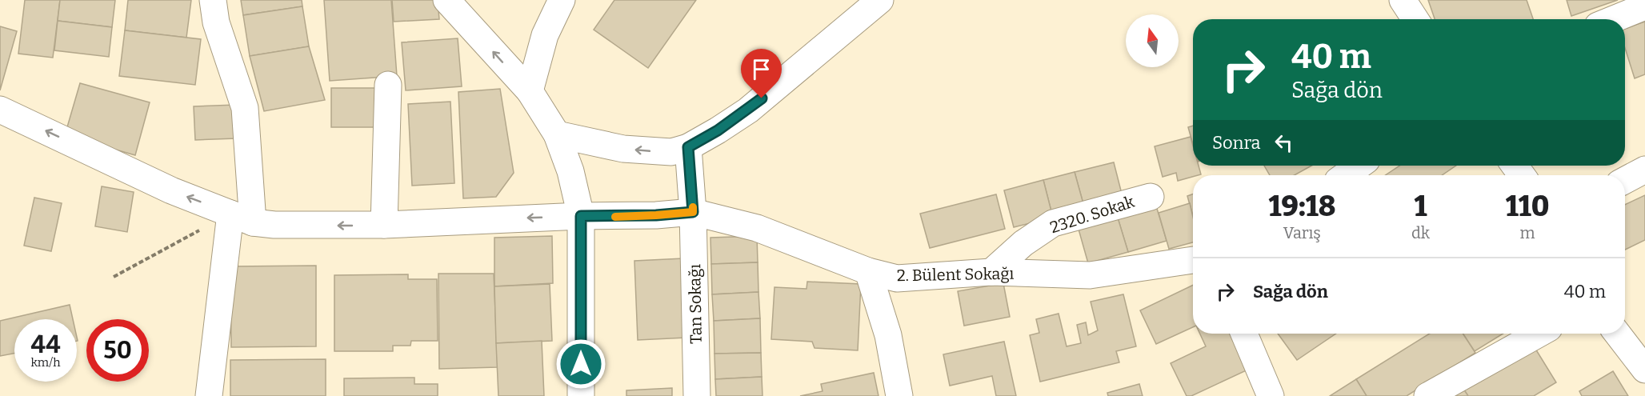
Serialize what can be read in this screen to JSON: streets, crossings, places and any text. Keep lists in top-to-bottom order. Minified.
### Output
{"streets":{"street":["2320. Sokak","2. Bülent Sokağı","Tan Sokağı"]},"crossings":[["2320. Sokak","2. Bülent Sokağı"],["2. Bülent Sokağı","Tan Sokağı"]],"one_way":["2. Bülent Sokağı"],"north":"top","page":{"turn":["40 m","Sağa dön"],"then":"Sonra","eta":["19:18","Varış","1","dk","110","m"],"list":[{"name":"Sağa dön","value":"40 m"}],"speed":"44 km/h","limit":"50"}}
